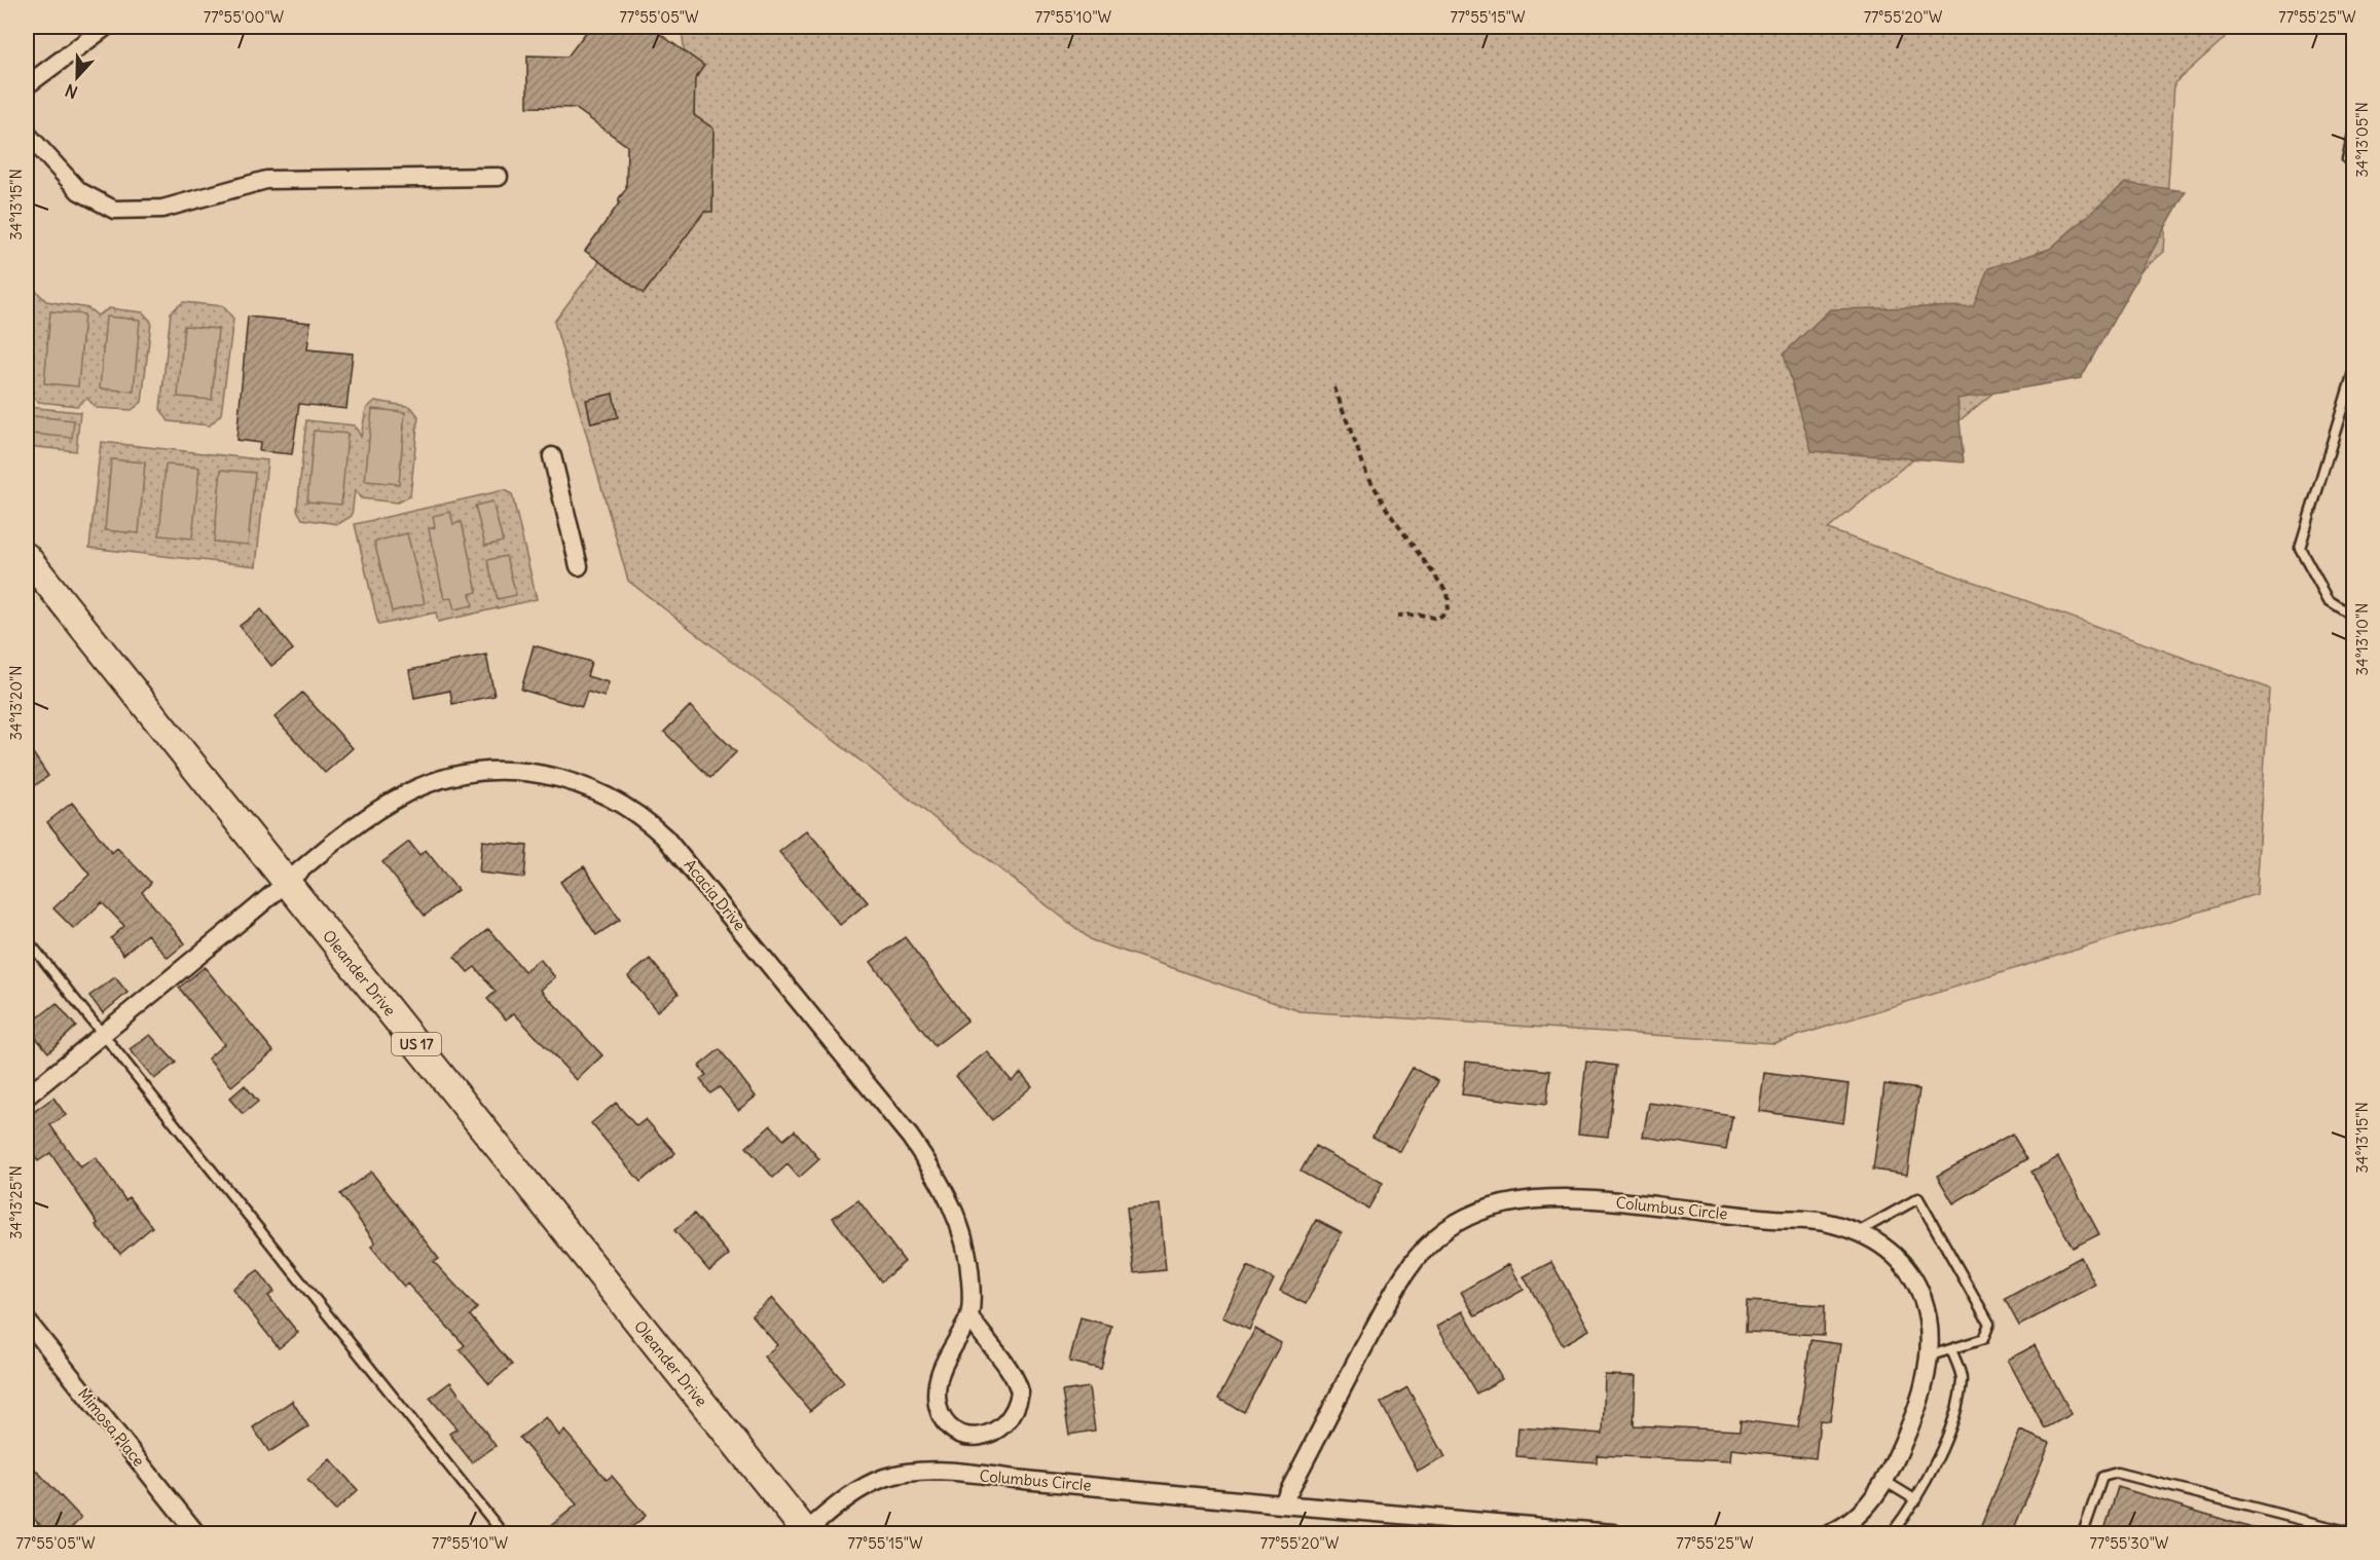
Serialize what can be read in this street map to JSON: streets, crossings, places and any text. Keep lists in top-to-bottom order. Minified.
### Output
{"streets":{"main road":["Oleander Drive","US 17"],"street":["Acacia Drive","Columbus Circle","Mimosa Place"]},"crossings":[["Acacia Drive","Oleander Drive"],["Oleander Drive","Columbus Circle"]],"north":"bottom","coordinates":["77°55'00\"W","77°55'05\"W","77°55'10\"W","77°55'15\"W","77°55'20\"W","77°55'25\"W","34°13'05\"N","34°13'15\"N","34°13'10\"N","34°13'20\"N","34°13'25\"N","77°55'30\"W"]}
